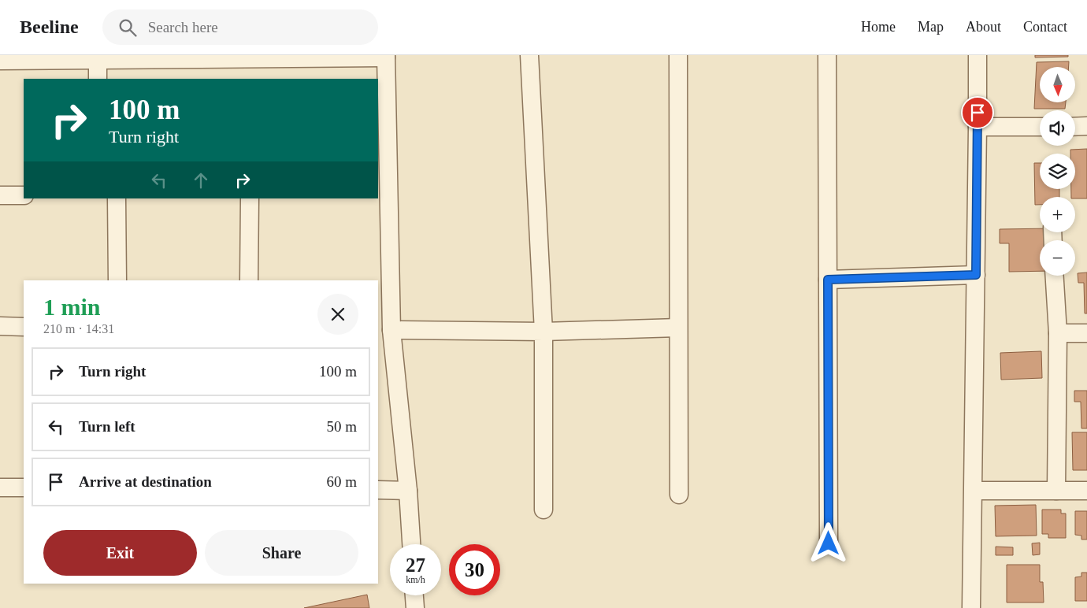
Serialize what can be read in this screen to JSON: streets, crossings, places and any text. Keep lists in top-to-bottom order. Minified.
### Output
{"north":"bottom","page":{"header":"Beeline","search":"Search here","nav":["Home","Map","About","Contact"],"map_buttons":["+","−"],"turn":["100 m","Turn right"],"heading":["1 min","210 m · 14:31"],"list":[{"name":"Turn right","value":"100 m"},{"name":"Turn left","value":"50 m"},{"name":"Arrive at destination","value":"60 m"}],"buttons":["Exit","Share"],"speed":"27 km/h","limit":"30"}}
